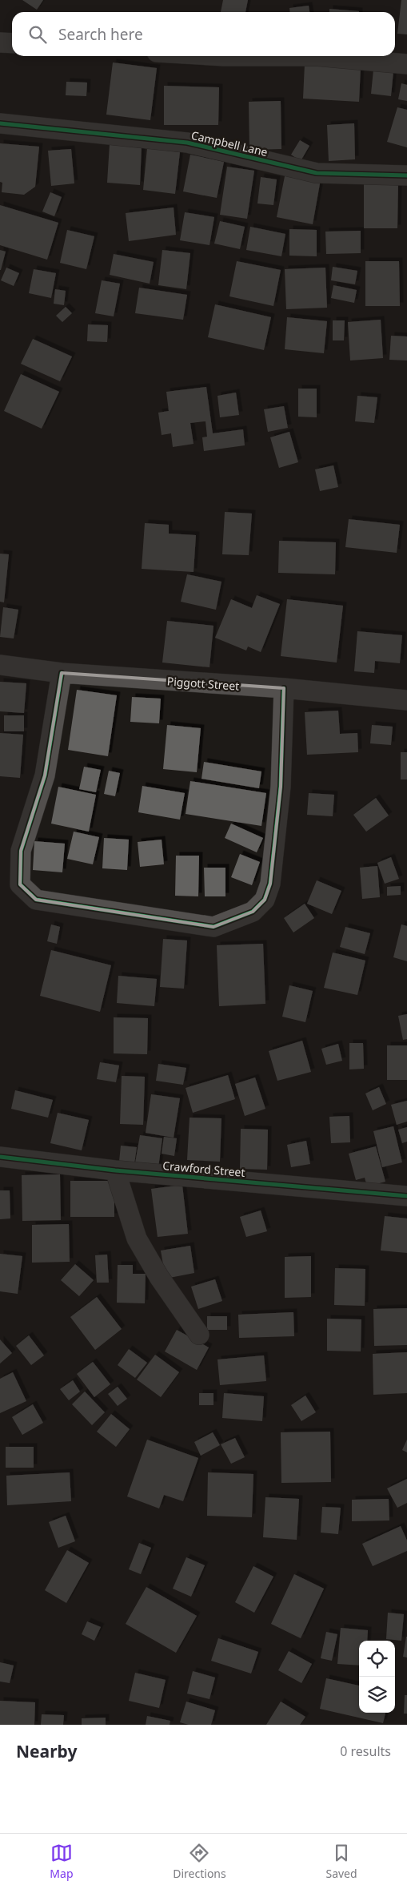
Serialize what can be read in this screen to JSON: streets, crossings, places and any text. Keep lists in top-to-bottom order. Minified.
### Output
{"streets":{"street":["Campbell Lane","Piggott Street","Crawford Street"]},"page":{"search":"Search here","heading":["Nearby","0 results"],"nav":["Map","Directions","Saved"]}}
